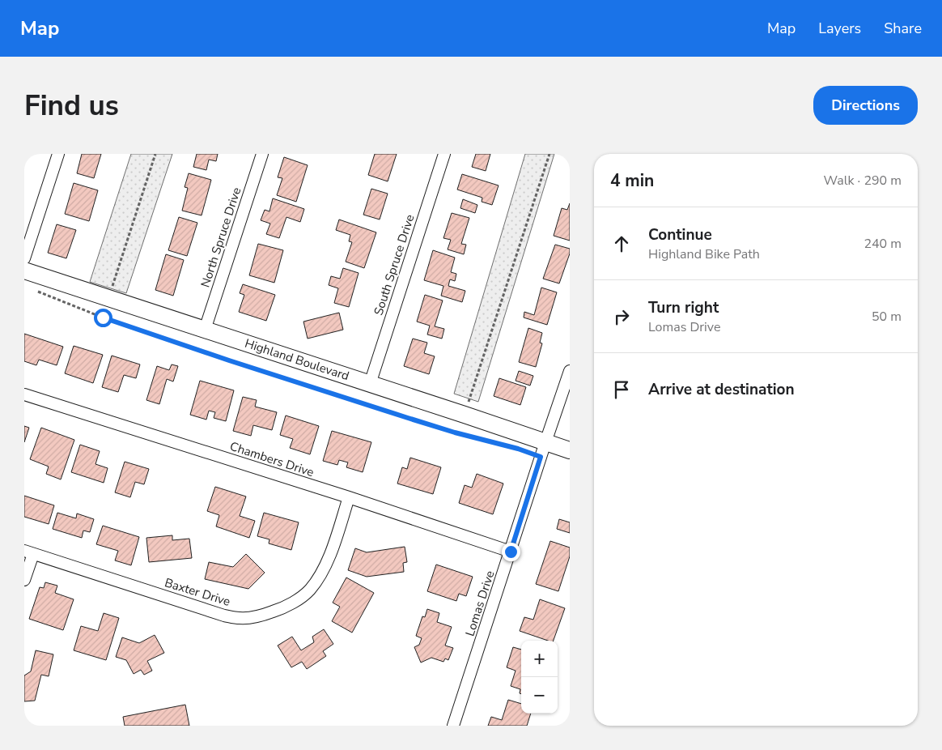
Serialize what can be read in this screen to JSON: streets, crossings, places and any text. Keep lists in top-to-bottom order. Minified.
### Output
{"streets":{"main road":["Highland Boulevard"],"street":["North Spruce Drive","South Spruce Drive","Chambers Drive","Baxter Drive","Lomas Drive"]},"crossings":[["North Spruce Drive","Highland Boulevard"],["South Spruce Drive","Highland Boulevard"],["Highland Boulevard","Lomas Drive"],["Chambers Drive","Baxter Drive"],["Chambers Drive","Lomas Drive"]],"page":{"header":"Map","nav":["Map","Layers","Share"],"buttons":"Directions","title":"Find us","heading":["4 min","Walk · 290 m"],"list":[["Continue","Highland Bike Path","240 m"],["Turn right","Lomas Drive","50 m"],"Arrive at destination"],"map_buttons":["+","−"]}}
